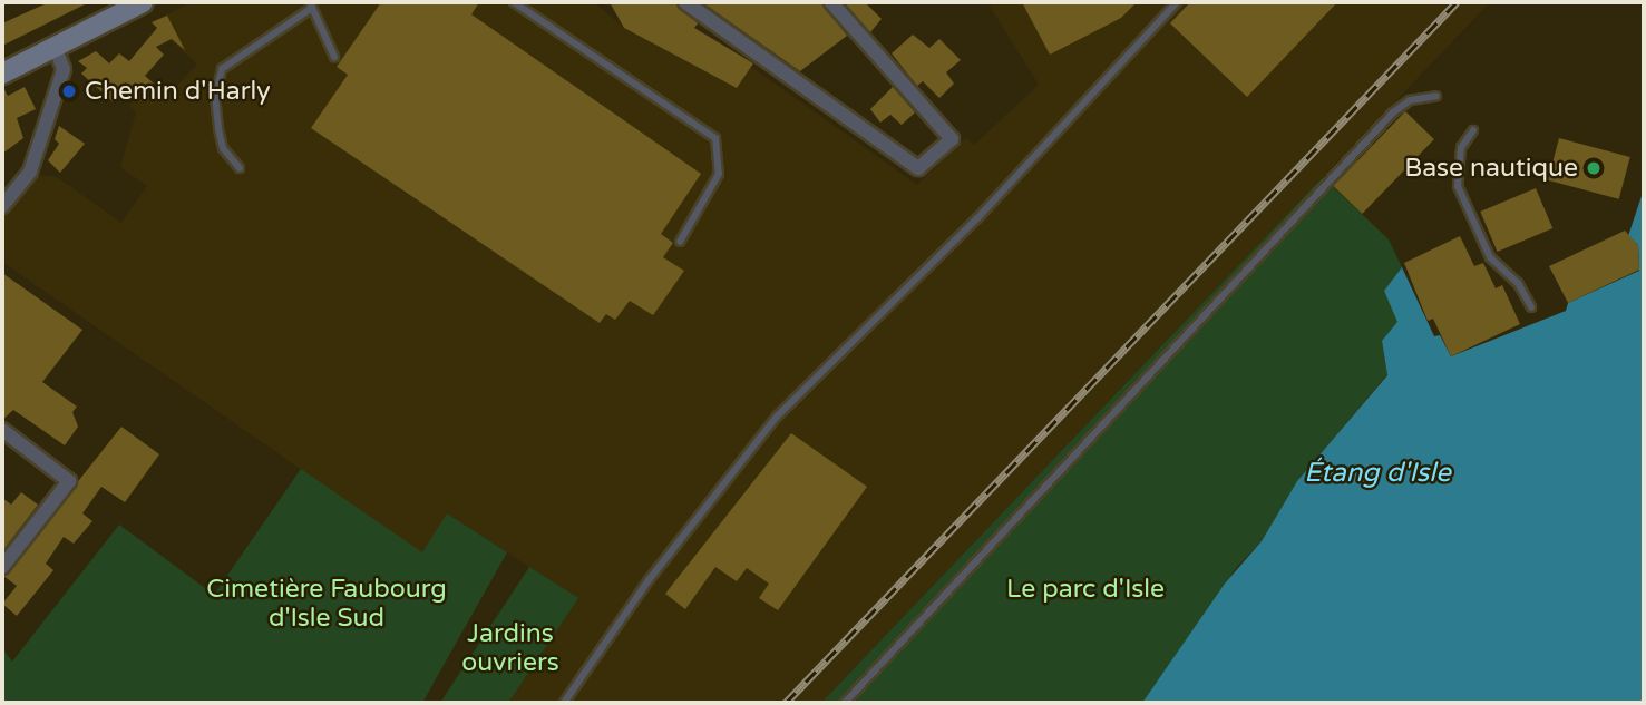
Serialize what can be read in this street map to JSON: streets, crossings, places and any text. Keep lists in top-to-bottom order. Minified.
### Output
{"water":["Étang d'Isle"],"parks":["Cimetière Faubourg d'Isle Sud","Le parc d'Isle","Jardins ouvriers"],"places":["Chemin d'Harly","Base nautique"]}
